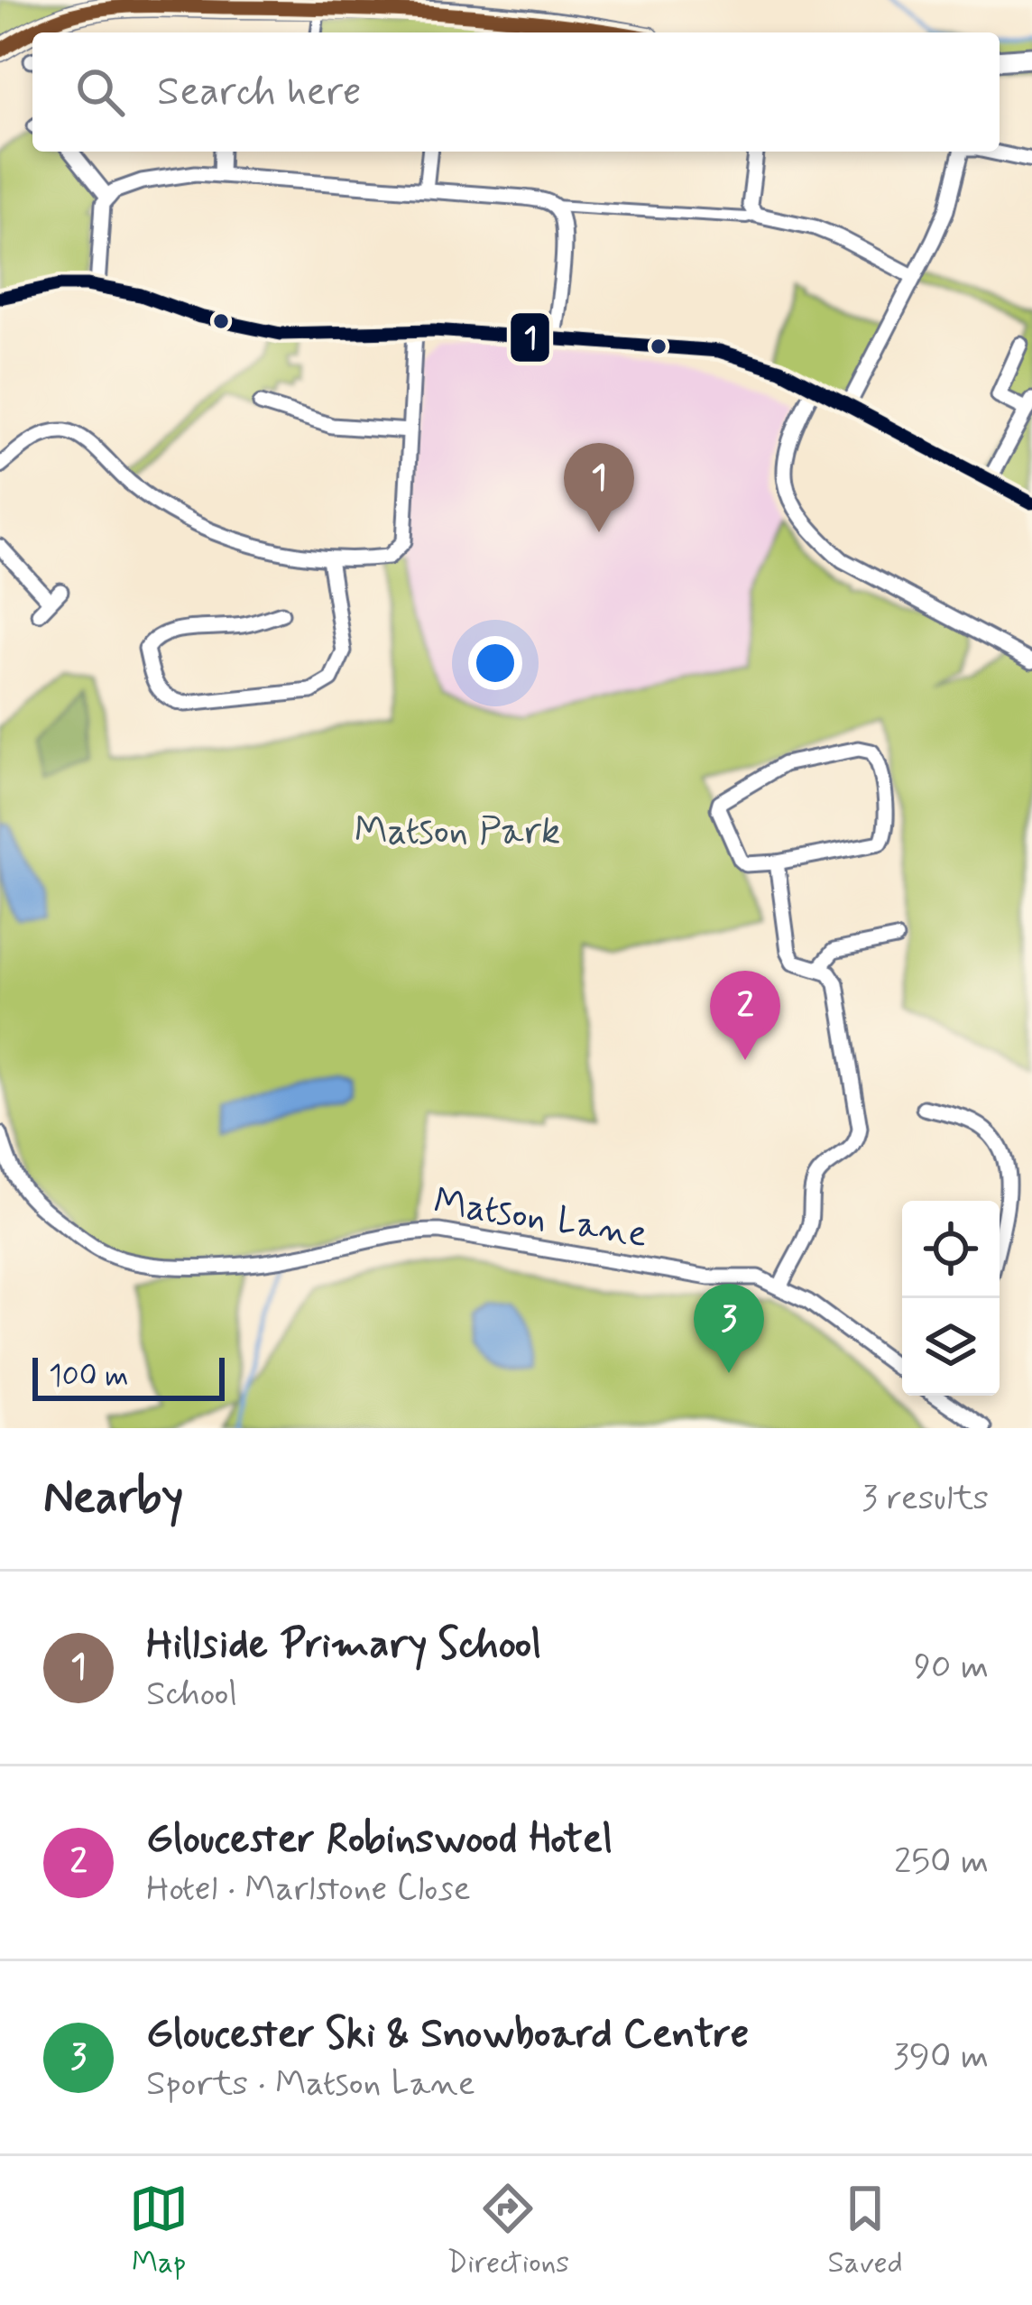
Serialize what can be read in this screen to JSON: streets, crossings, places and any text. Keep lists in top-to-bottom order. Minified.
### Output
{"streets":{"street":["Matson Lane"]},"parks":["Matson Park"],"lines":["transit line 1"],"scale_bar":"100 m","page":{"search":"Search here","pins":["1","2","3"],"scale":"100 m","heading":["Nearby","3 results"],"list":[{"mark":"1","name":"Hillside Primary School","note":"School","value":"90 m"},{"mark":"2","name":"Gloucester Robinswood Hotel","note":"Hotel · Marlstone Close","value":"250 m"},{"mark":"3","name":"Gloucester Ski & Snowboard Centre","note":"Sports · Matson Lane","value":"390 m"}],"nav":["Map","Directions","Saved"]}}
